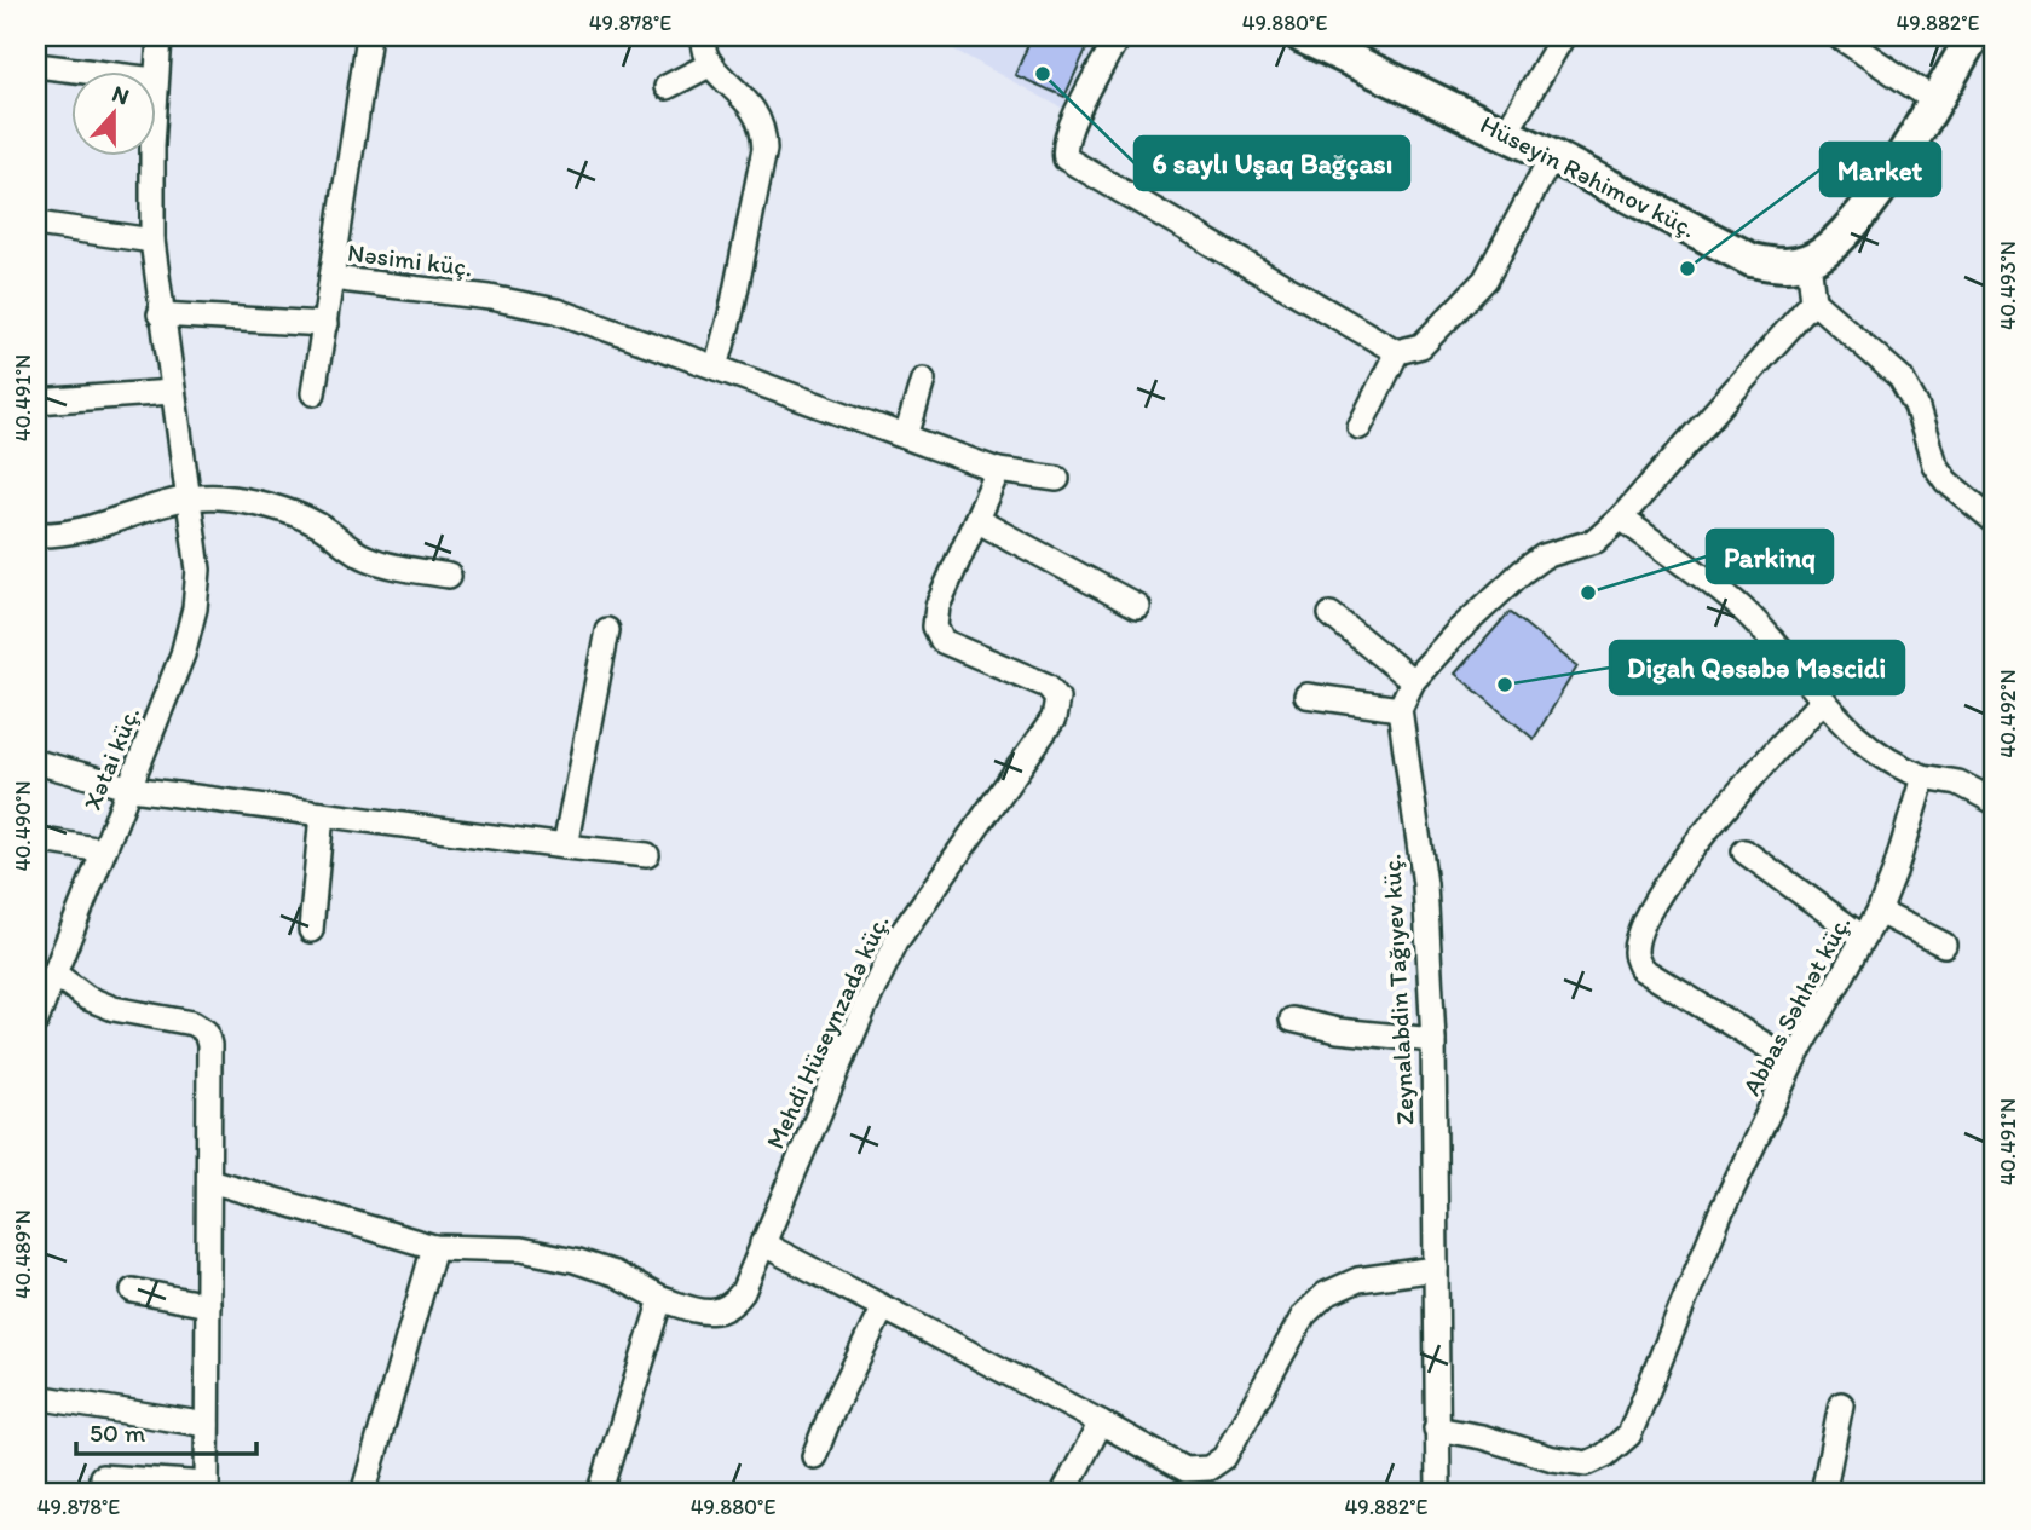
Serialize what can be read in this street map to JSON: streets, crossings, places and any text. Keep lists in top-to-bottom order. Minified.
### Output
{"streets":{"main road":["Hüseyin Rəhimov küç."],"street":["Nəsimi küç.","Xətai küç.","Zeynalabdin Tağıyev küç.","Abbas Səhhət küç.","Mehdi Hüseynzadə küç."]},"crossings":[["Zeynalabdin Tağıyev küç.","Abbas Səhhət küç."]],"places":["6 saylı Uşaq Bağçası","Market","Parkinq","Digah Qəsəbə Məscidi"],"scale_bar":"50 m","north":"top","coordinates":["49.878°E","49.880°E","49.882°E","40.493°N","40.491°N","40.492°N","40.490°N","40.489°N"]}
